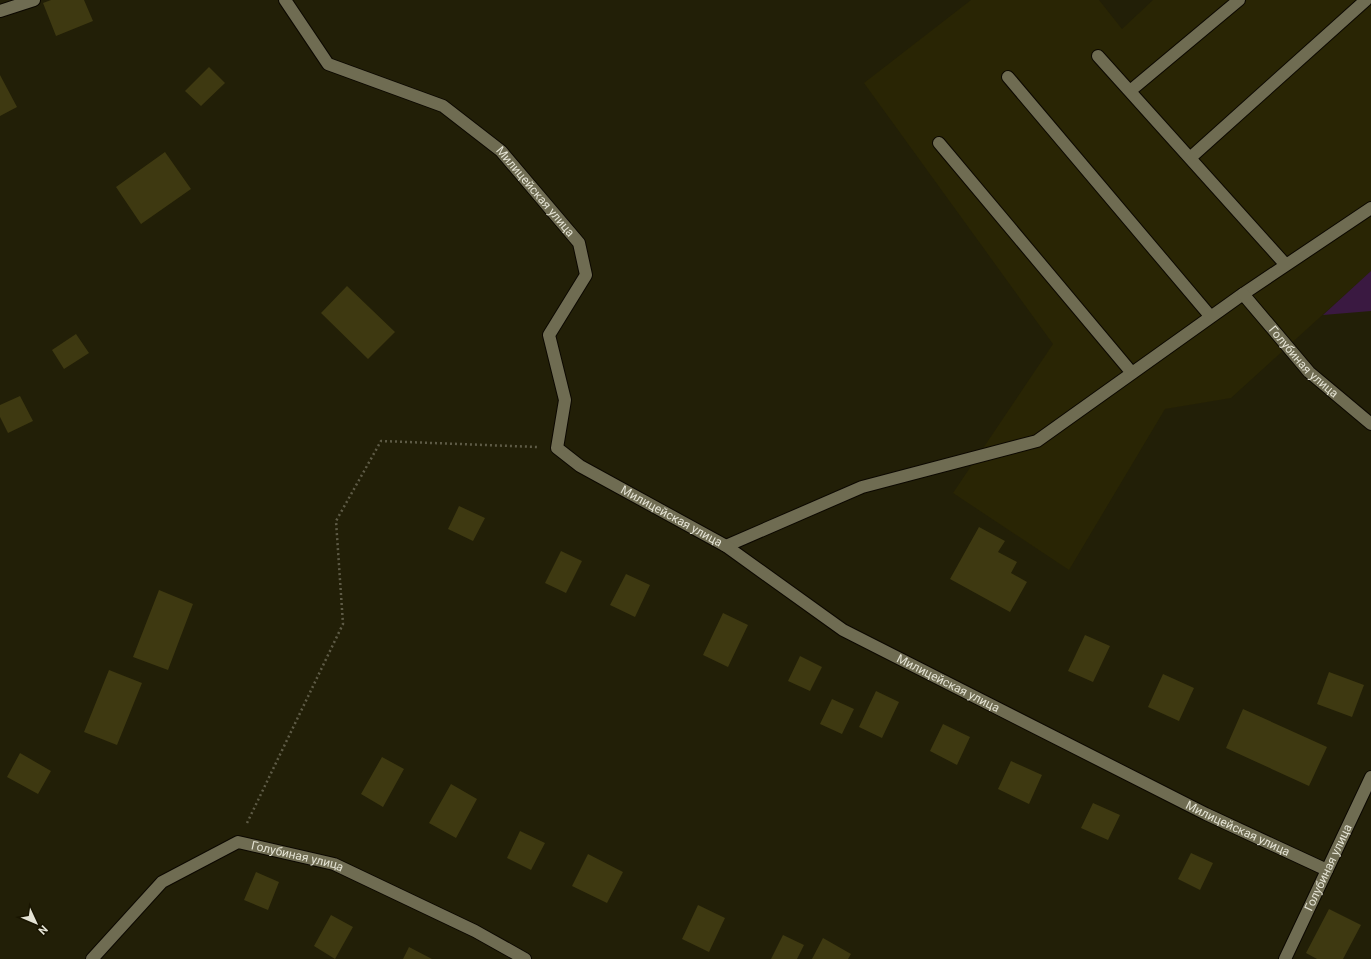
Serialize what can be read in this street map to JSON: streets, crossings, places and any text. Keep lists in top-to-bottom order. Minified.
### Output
{"streets":{"street":["Милицейская улица","Голубиная улица"]},"crossings":[["Милицейская улица","Голубиная улица"]],"north":"bottom right"}
